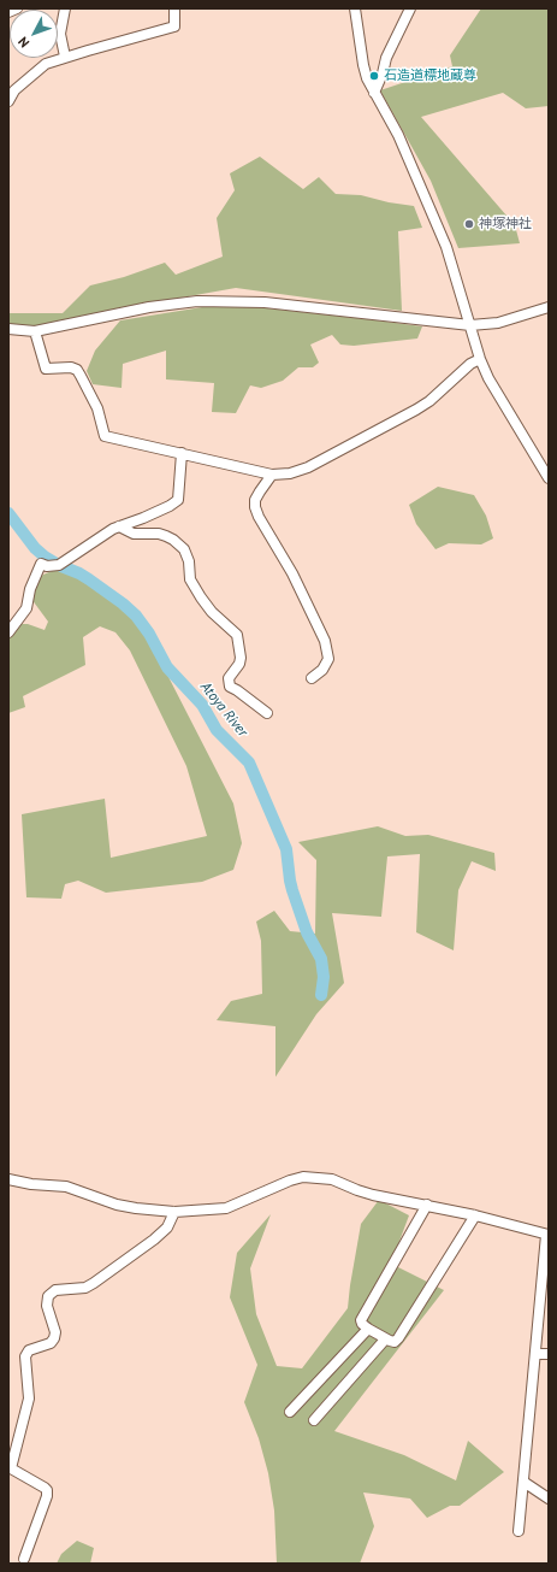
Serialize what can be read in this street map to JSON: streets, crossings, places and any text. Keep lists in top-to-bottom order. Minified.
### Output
{"water":["Atoya River"],"places":["石造道標地蔵尊","神塚神社"],"north":"bottom left"}
